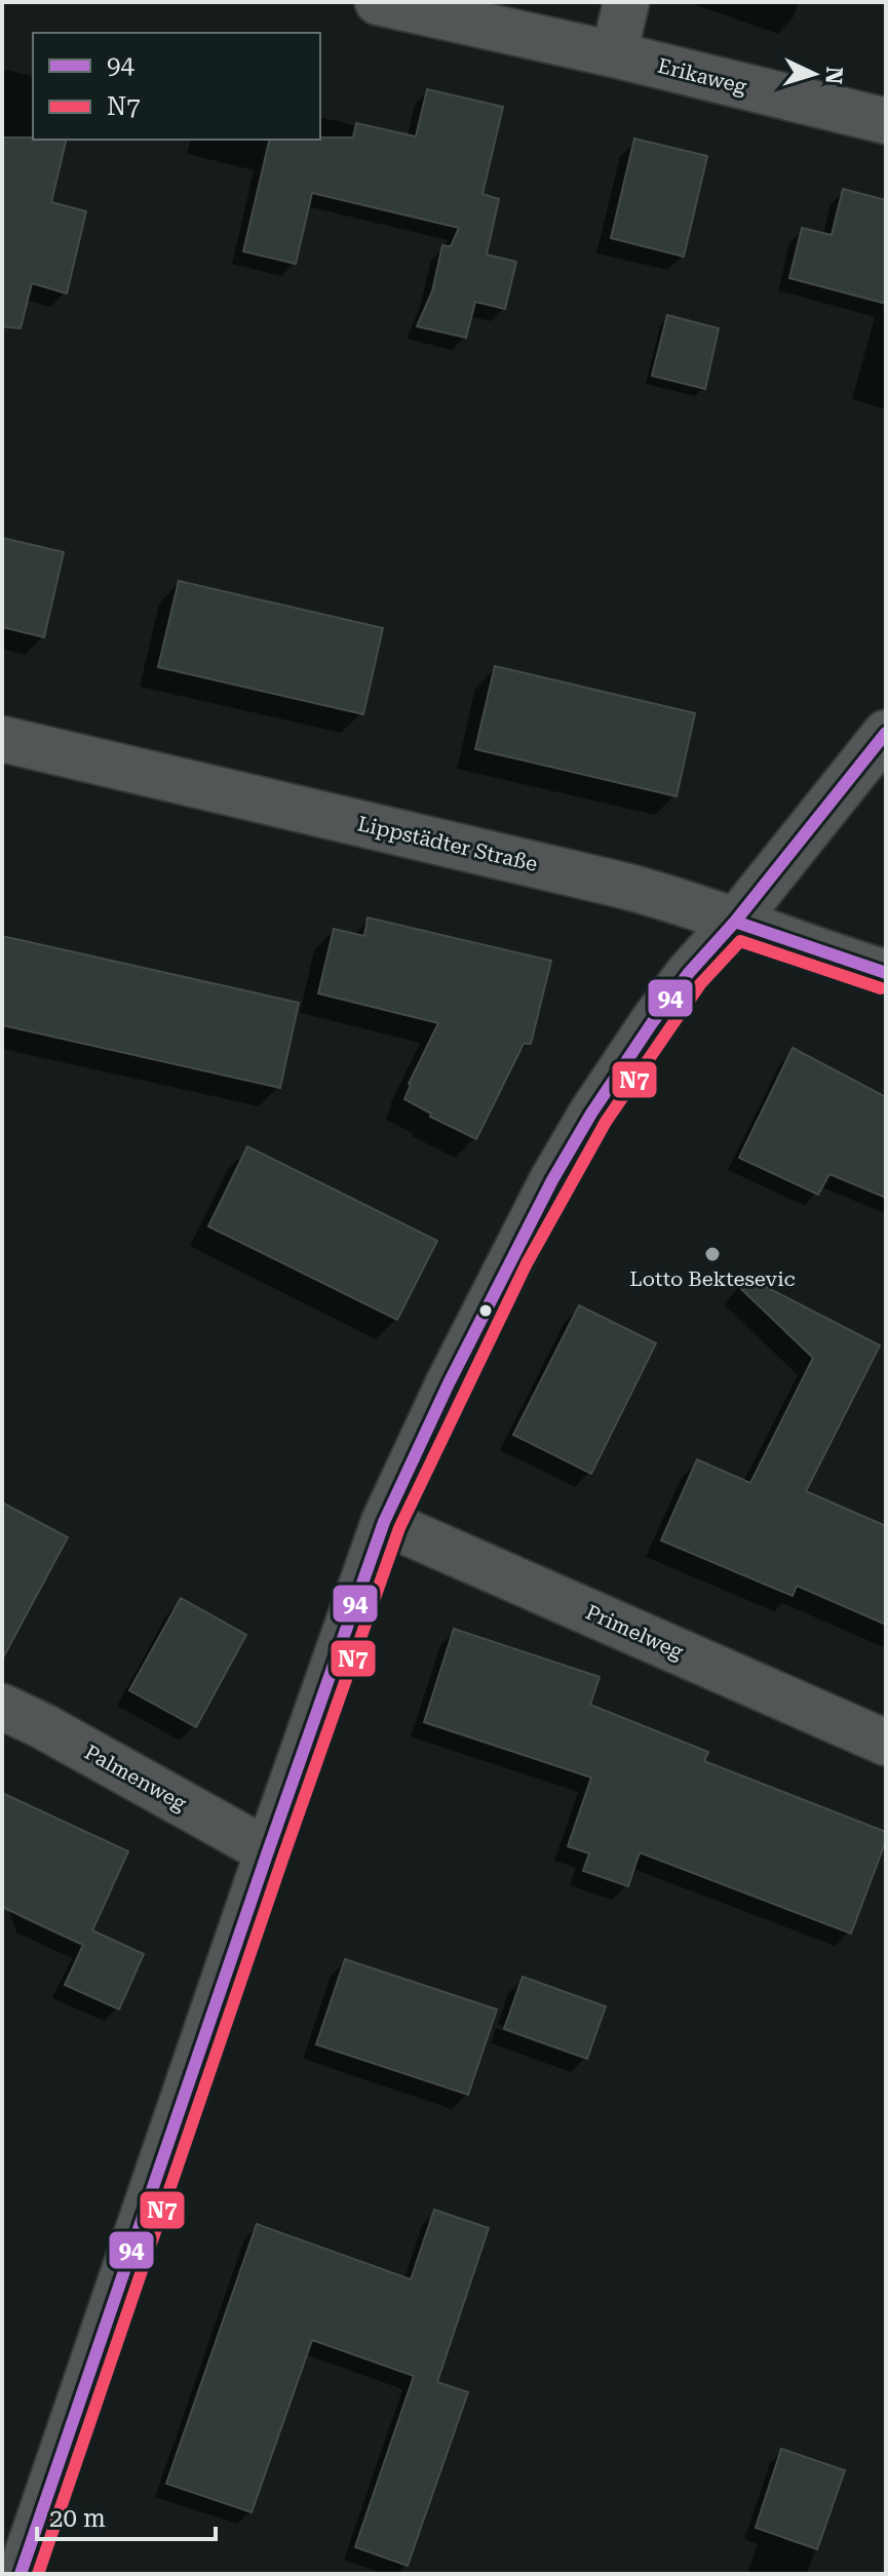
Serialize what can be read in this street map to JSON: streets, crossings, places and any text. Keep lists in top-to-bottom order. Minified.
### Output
{"streets":{"street":["Erikaweg","Lippstädter Straße","Primelweg","Palmenweg"]},"places":["Lotto Bektesevic"],"lines":["transit line 94","transit line N7"],"legend":["94","N7"],"scale_bar":"20 m","north":"right"}
